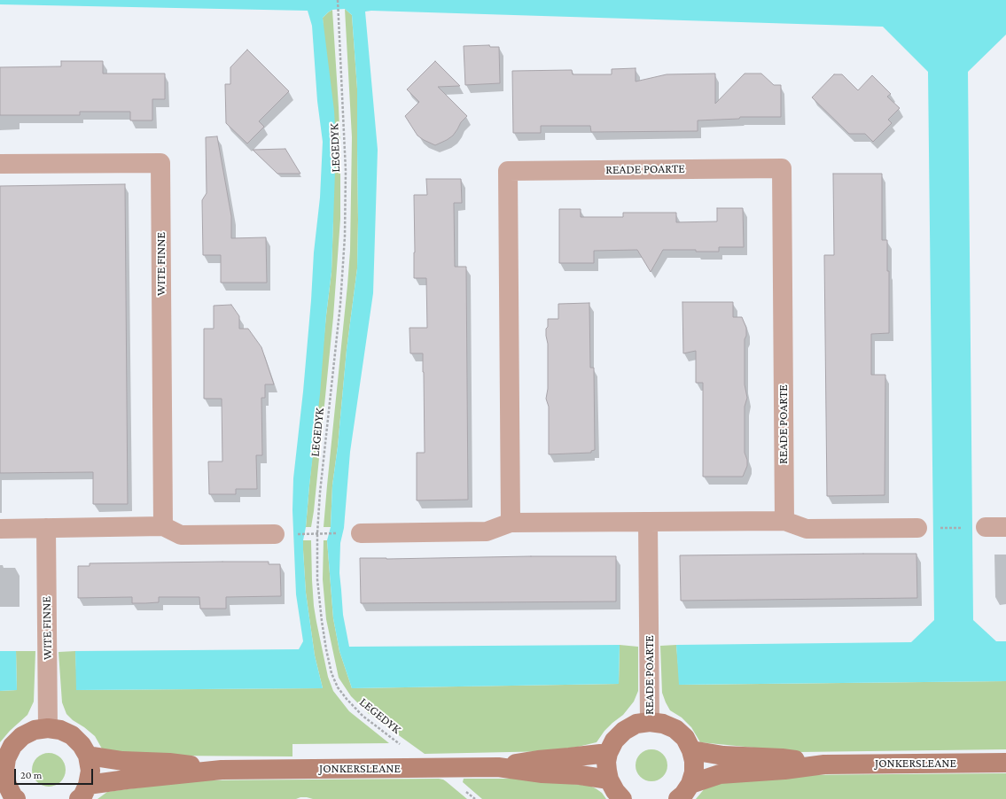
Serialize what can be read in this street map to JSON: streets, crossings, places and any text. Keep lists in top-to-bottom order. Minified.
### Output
{"streets":{"street":["READE POARTE","WITE FINNE","JONKERSLEANE"],"path":["LEGEDYK"]},"crossings":[["WITE FINNE","JONKERSLEANE"]],"scale_bar":"20 m"}
